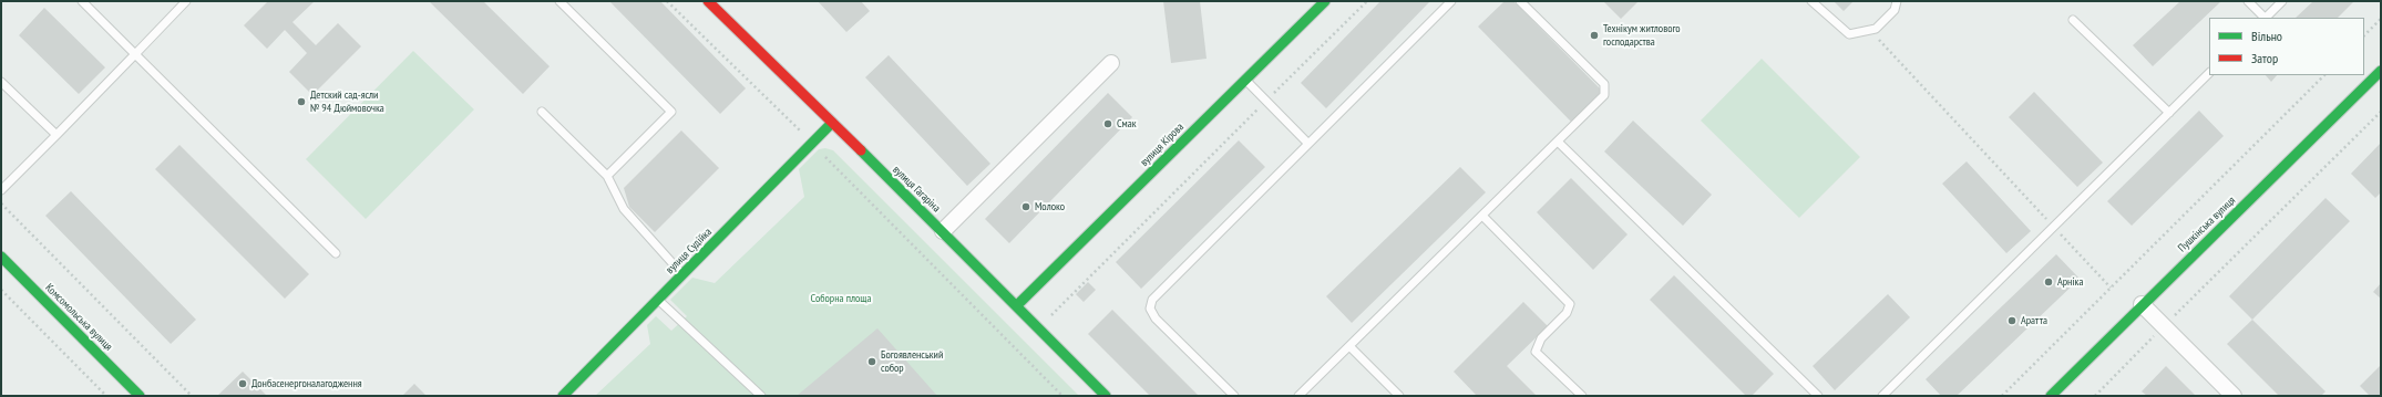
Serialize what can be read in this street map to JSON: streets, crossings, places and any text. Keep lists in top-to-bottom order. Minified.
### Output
{"streets":{"street":["вулиця Кірова","вулиця Гагаріна","Пушкінська вулиця","вулиця Судійка","Комсомольська вулиця"]},"crossings":[["вулиця Кірова","вулиця Гагаріна"],["вулиця Гагаріна","вулиця Судійка"]],"parks":["Соборна площа"],"places":["Технікум житлового господарства","Детский сад-ясли № 94 Дюймовочка","Смак","Молоко","Арніка","Аратта","Богоявленський собор","Донбасенергоналагодження"],"legend":["Вільно","Затор"]}
